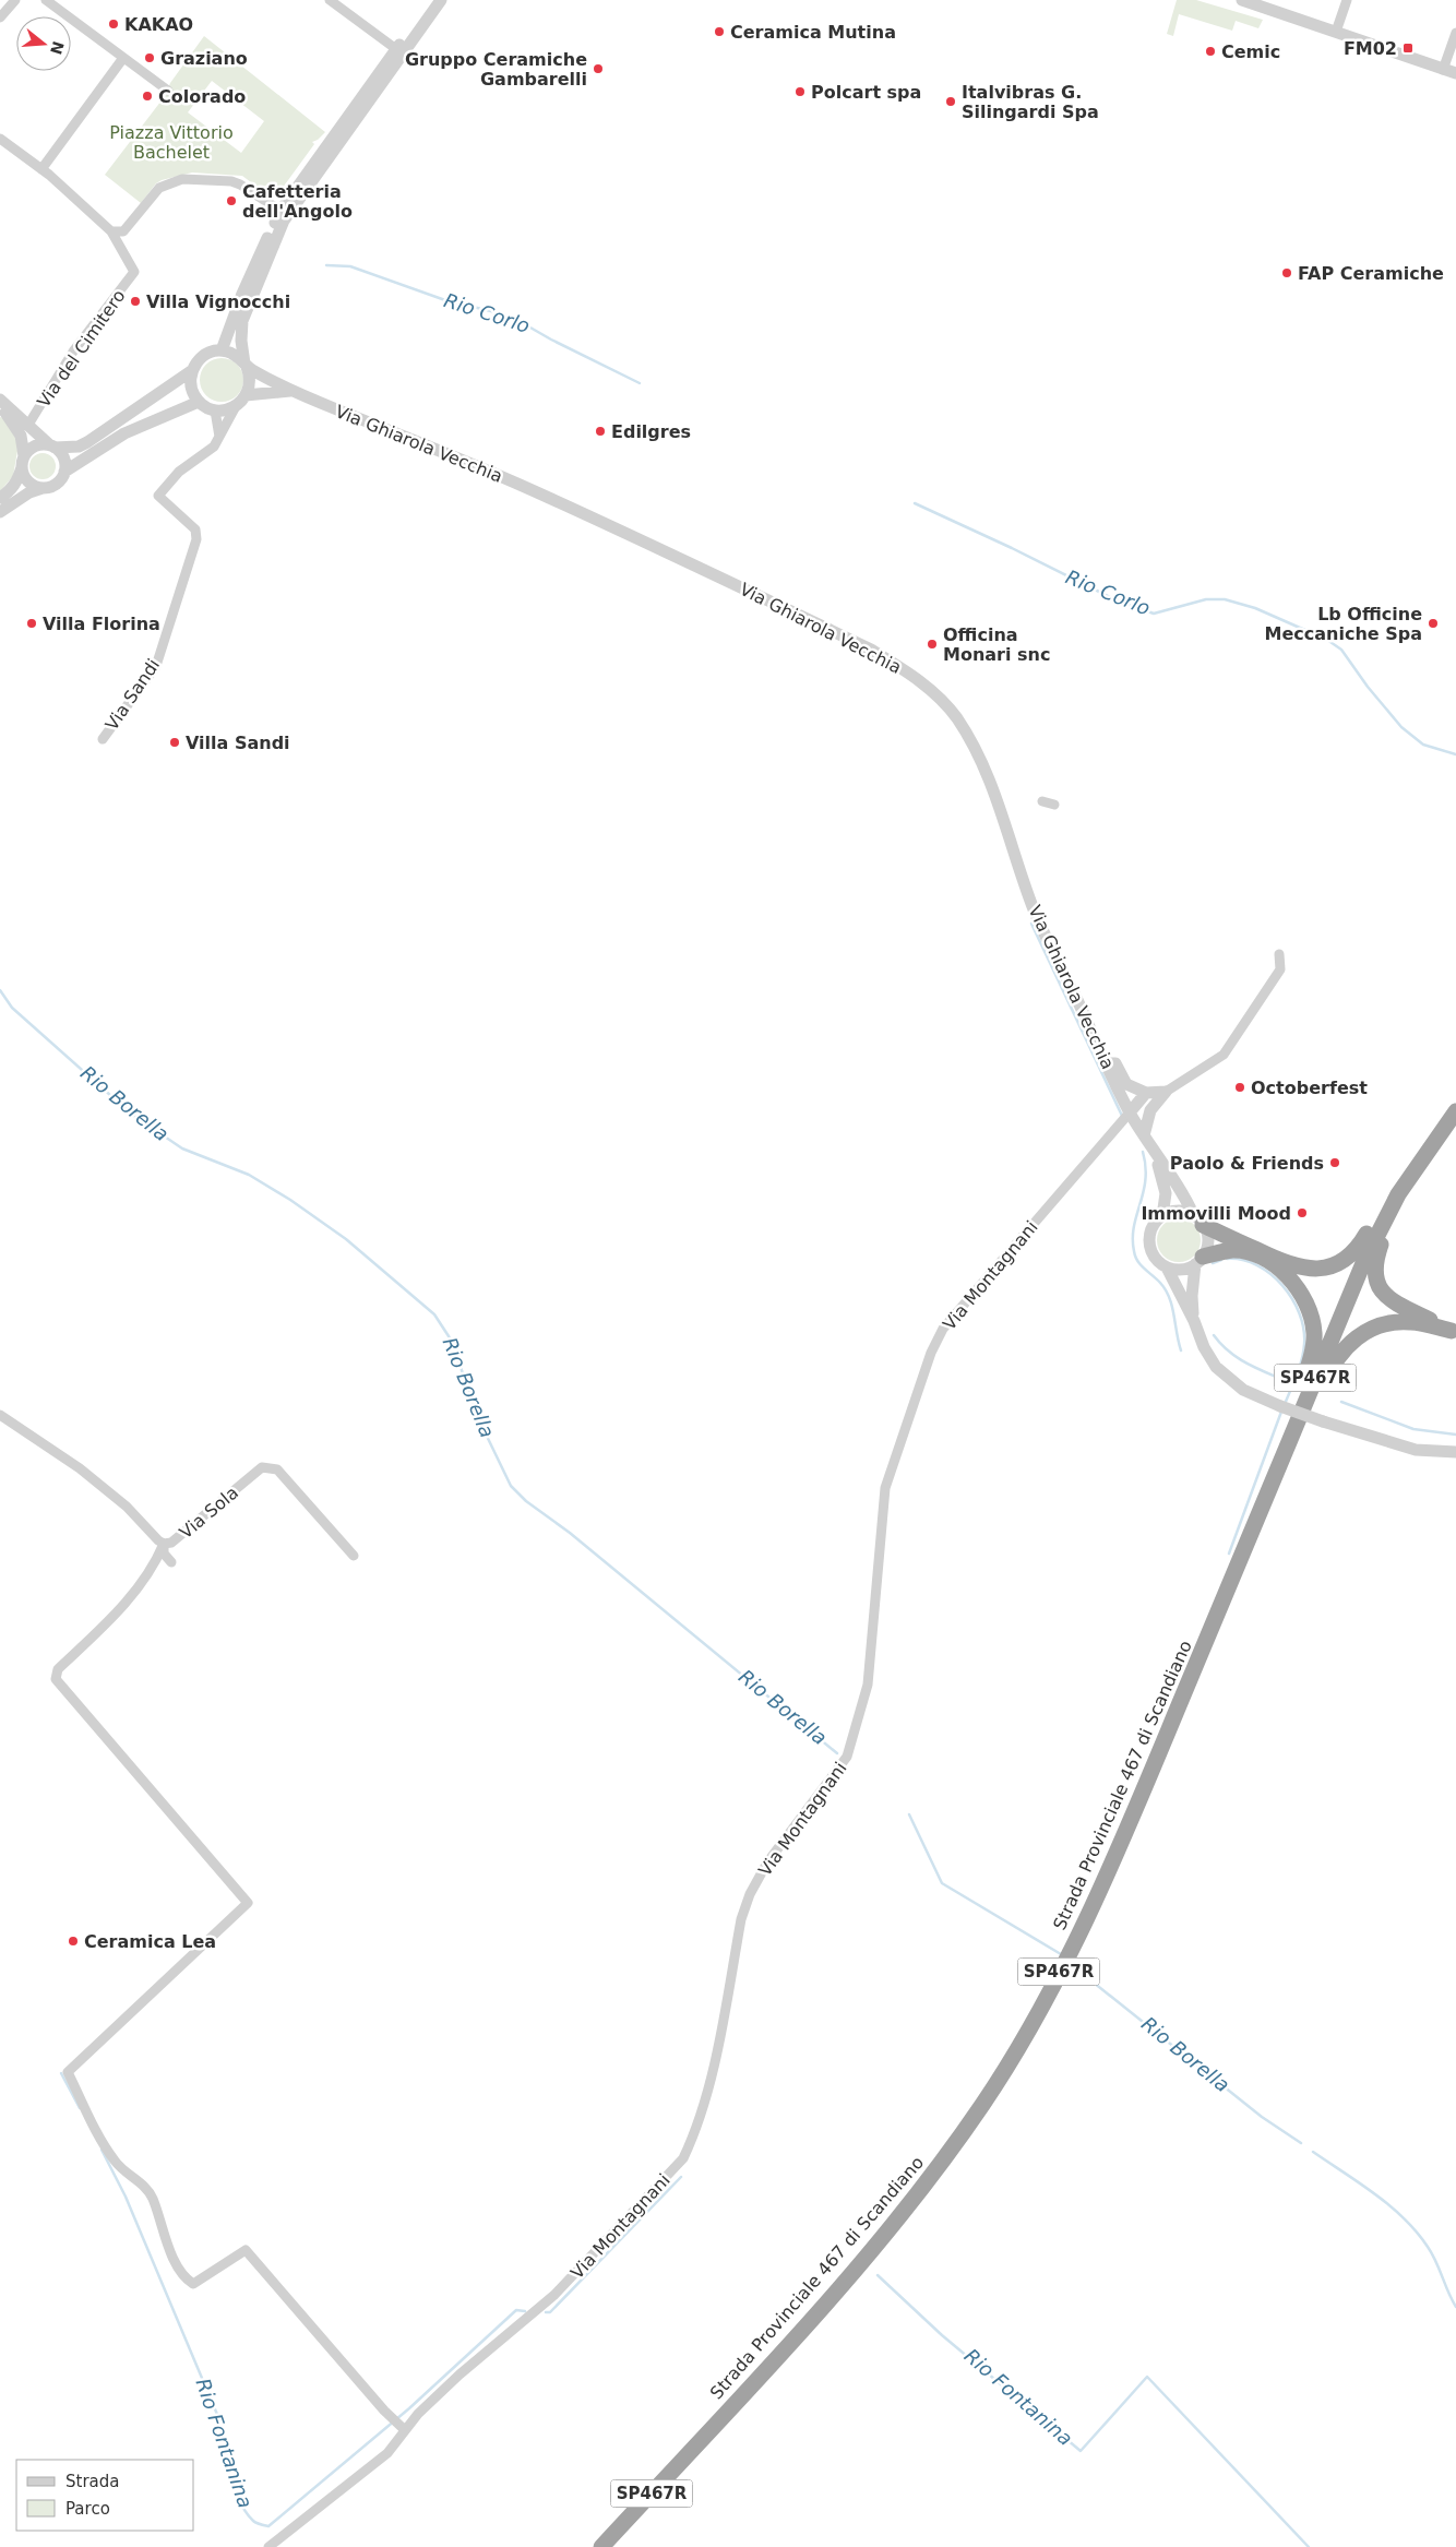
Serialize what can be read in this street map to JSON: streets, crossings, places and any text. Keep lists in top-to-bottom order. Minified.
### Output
{"streets":{"highway":["SP467R","Strada Provinciale 467 di Scandiano"],"street":["Via del Cimitero","Via Ghiarola Vecchia","Via Sandi","Via Montagnani","Via Sola"]},"crossings":[["Via Ghiarola Vecchia","Via Sandi"],["Via Ghiarola Vecchia","Via Montagnani"]],"water":["Rio Corlo","Rio Borella","Rio Fontanina"],"parks":["Piazza Vittorio Bachelet"],"places":{"other":["KAKAO","Ceramica Mutina","Cemic","Graziano","Gruppo Ceramiche Gambarelli","Polcart spa","Colorado","Italvibras G. Silingardi Spa","Cafetteria dell'Angolo","FAP Ceramiche","Villa Vignocchi","Edilgres","Villa Florina","Lb Officine Meccaniche Spa","Officina Monari snc","Villa Sandi","Octoberfest","Paolo & Friends","Immovilli Mood","Ceramica Lea"],"transit":["FM02"]},"legend":["Strada","Parco"],"north":"right"}
